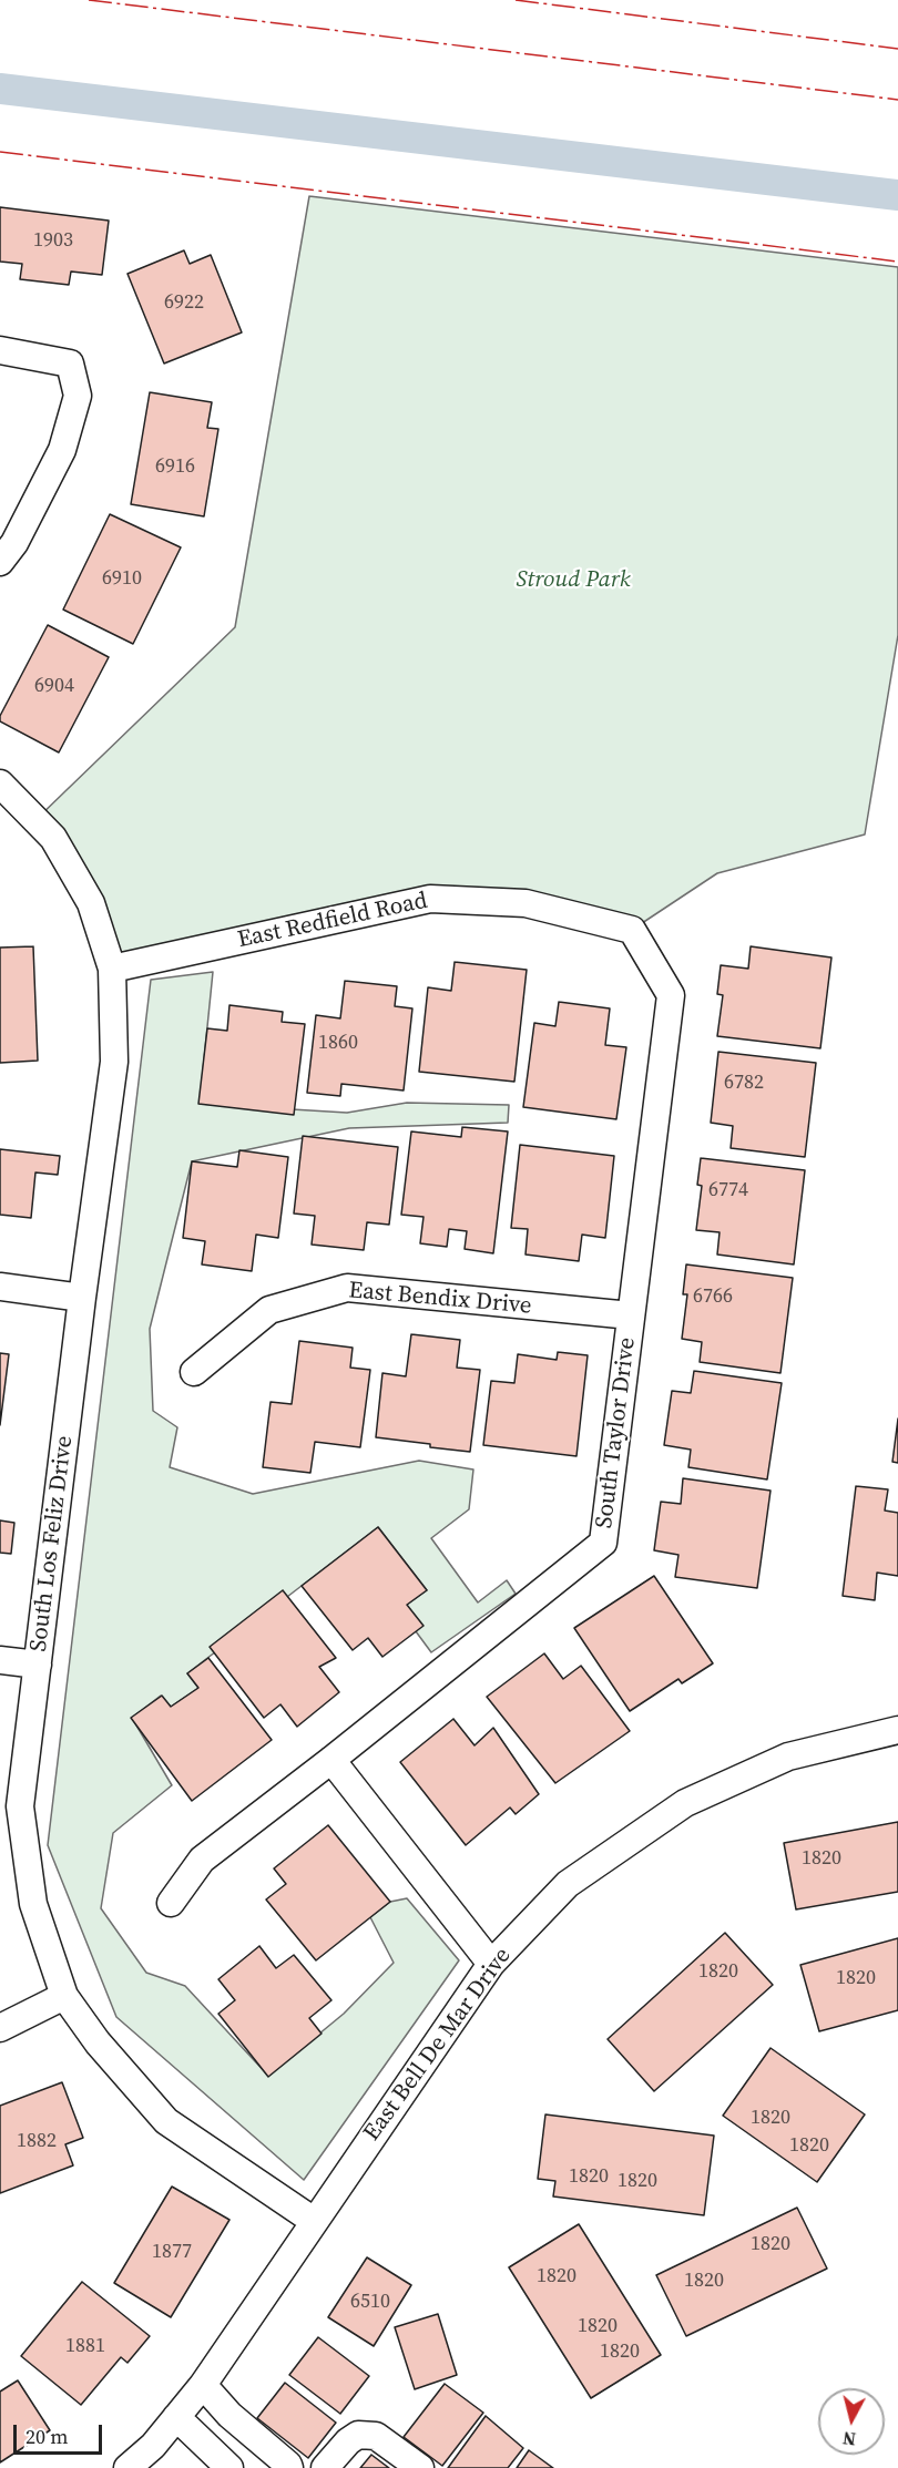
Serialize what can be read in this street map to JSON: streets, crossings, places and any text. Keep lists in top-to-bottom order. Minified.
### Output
{"streets":{"street":["East Redfield Road","East Bendix Drive","South Taylor Drive","South Los Feliz Drive","East Bell De Mar Drive"]},"crossings":[["East Redfield Road","South Taylor Drive"],["East Redfield Road","South Los Feliz Drive"],["East Bendix Drive","South Taylor Drive"],["South Los Feliz Drive","East Bell De Mar Drive"]],"parks":["Stroud Park"],"house_numbers":["1903","6922","6916","6910","6904","1860","6782","6774","6766","1820","1820","1820","1820","1882","1820","1820","1820","1820","1877","1820","1820","6510","1820","1881","1820"],"scale_bar":"20 m","north":"bottom"}
